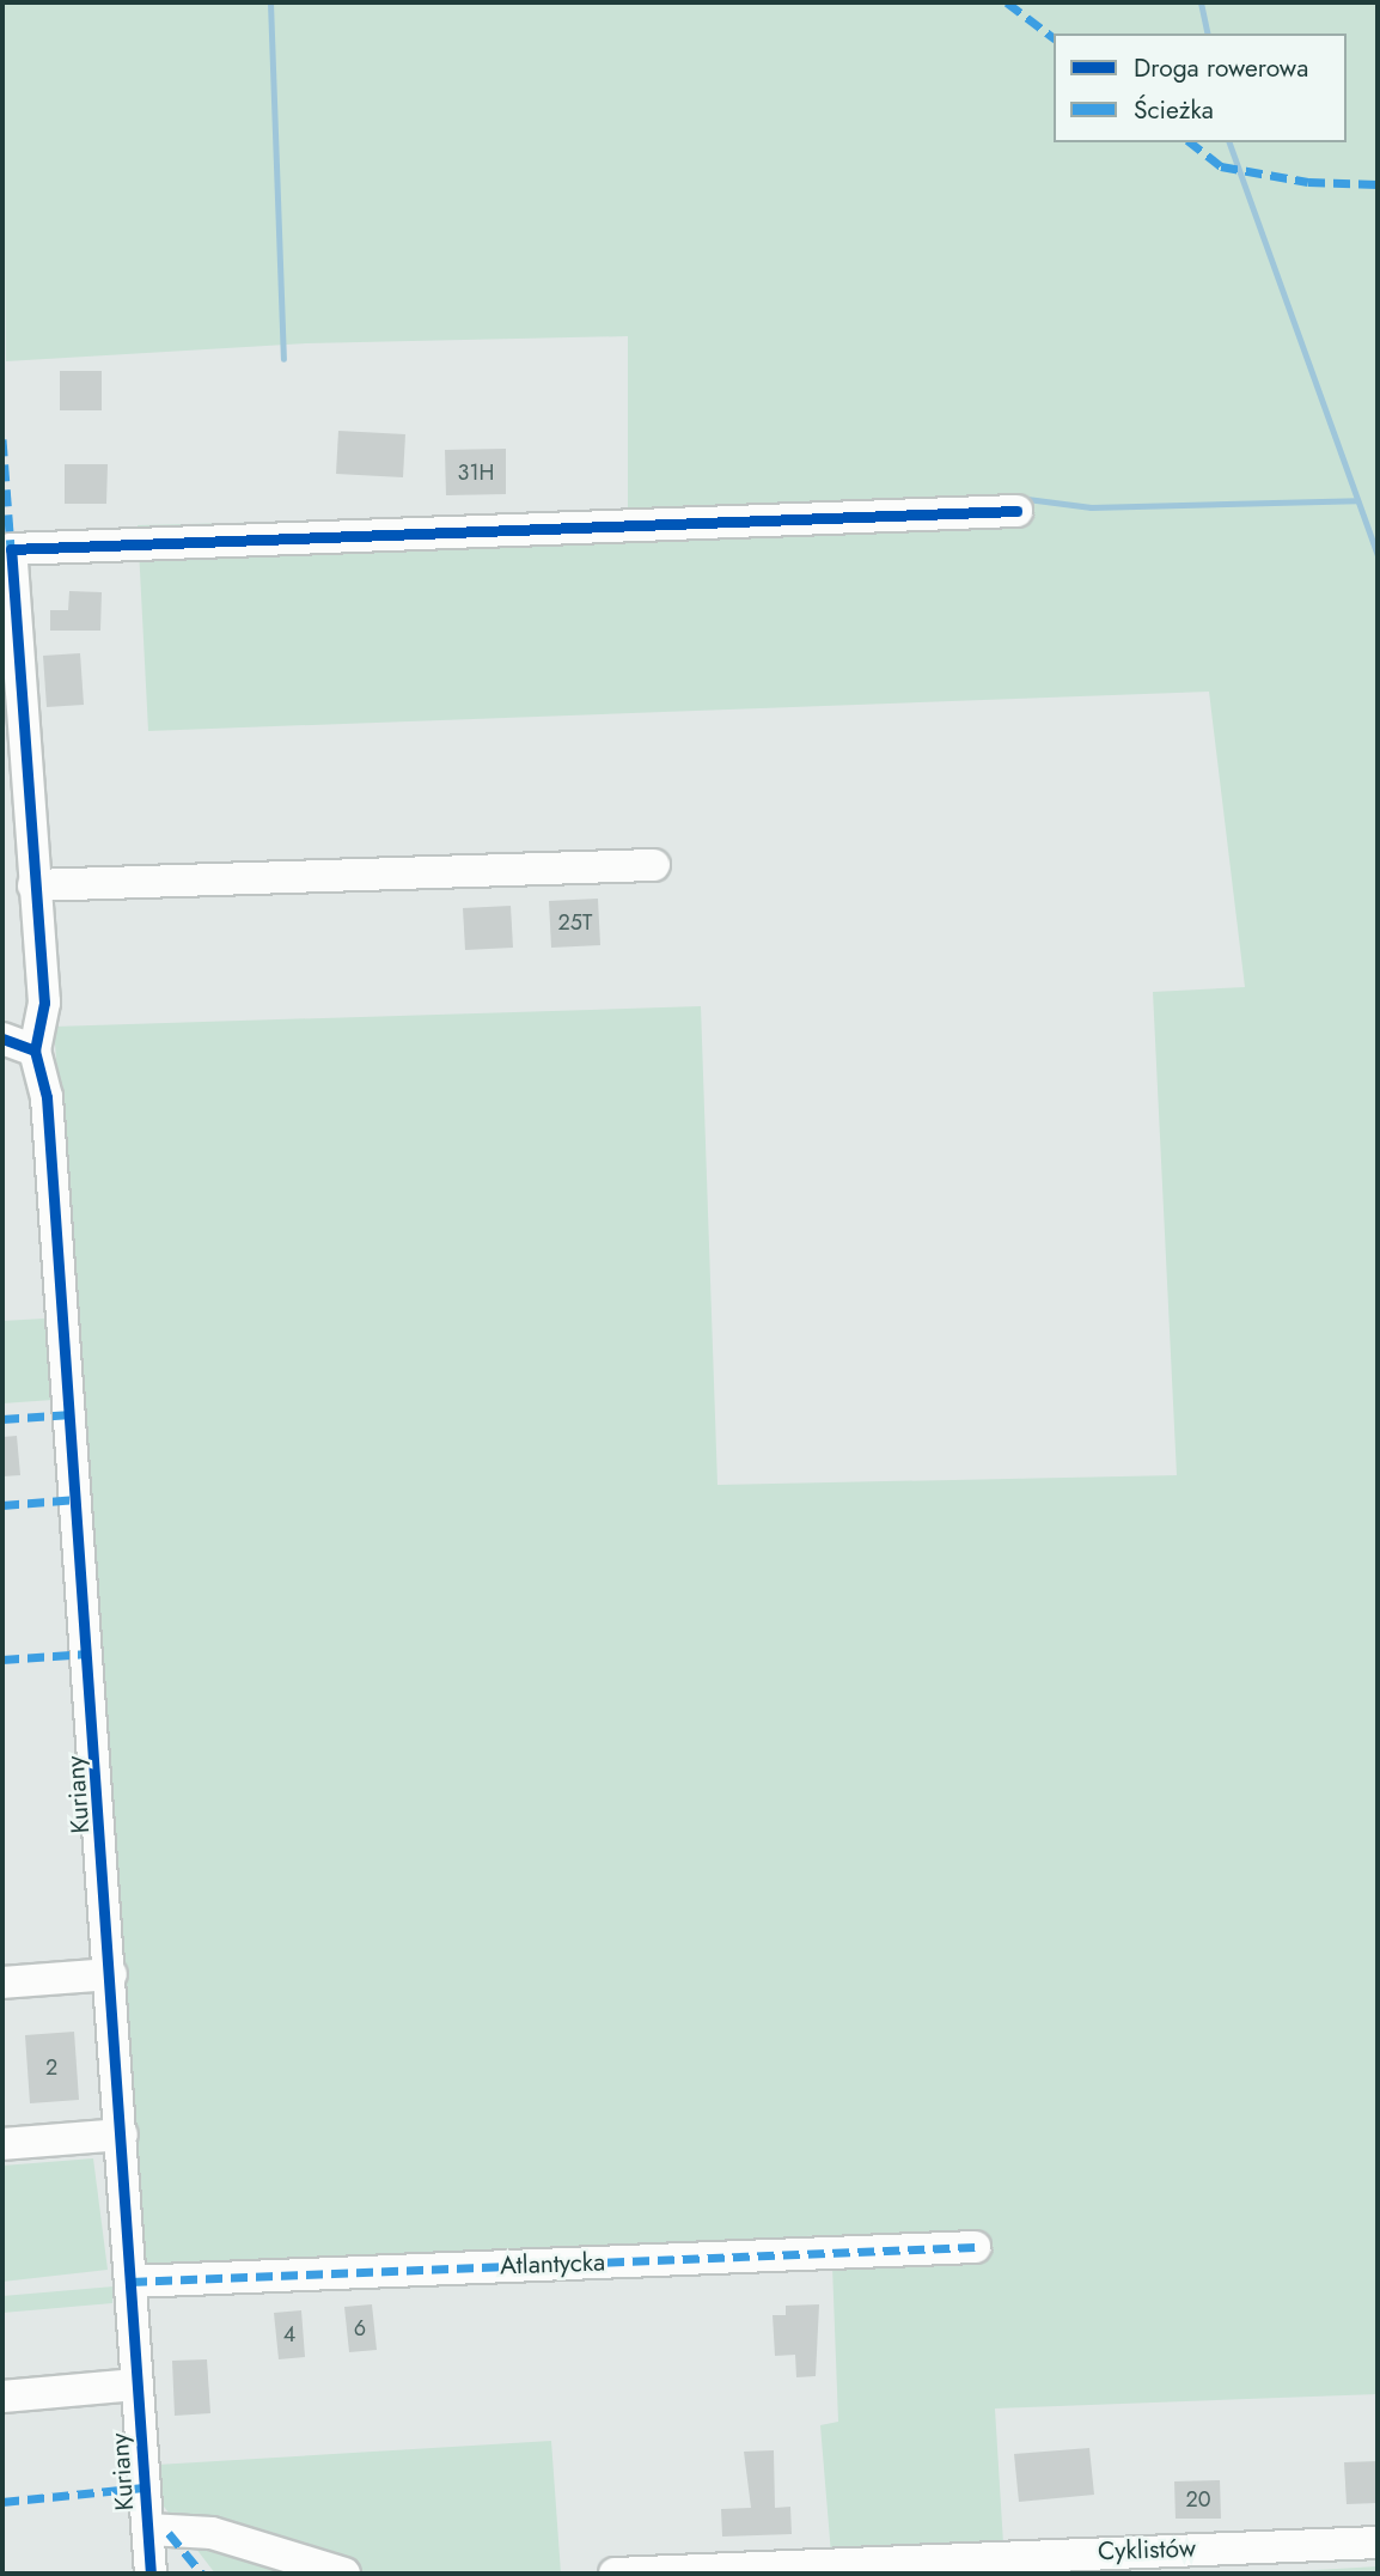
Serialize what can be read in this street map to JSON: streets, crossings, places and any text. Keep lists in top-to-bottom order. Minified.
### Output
{"streets":{"street":["Kuriany","Atlantycka","Cyklistów"]},"crossings":[["Kuriany","Atlantycka"]],"house_numbers":["31H","25T","2","6","4","20"],"legend":["Droga rowerowa","Ścieżka"]}
